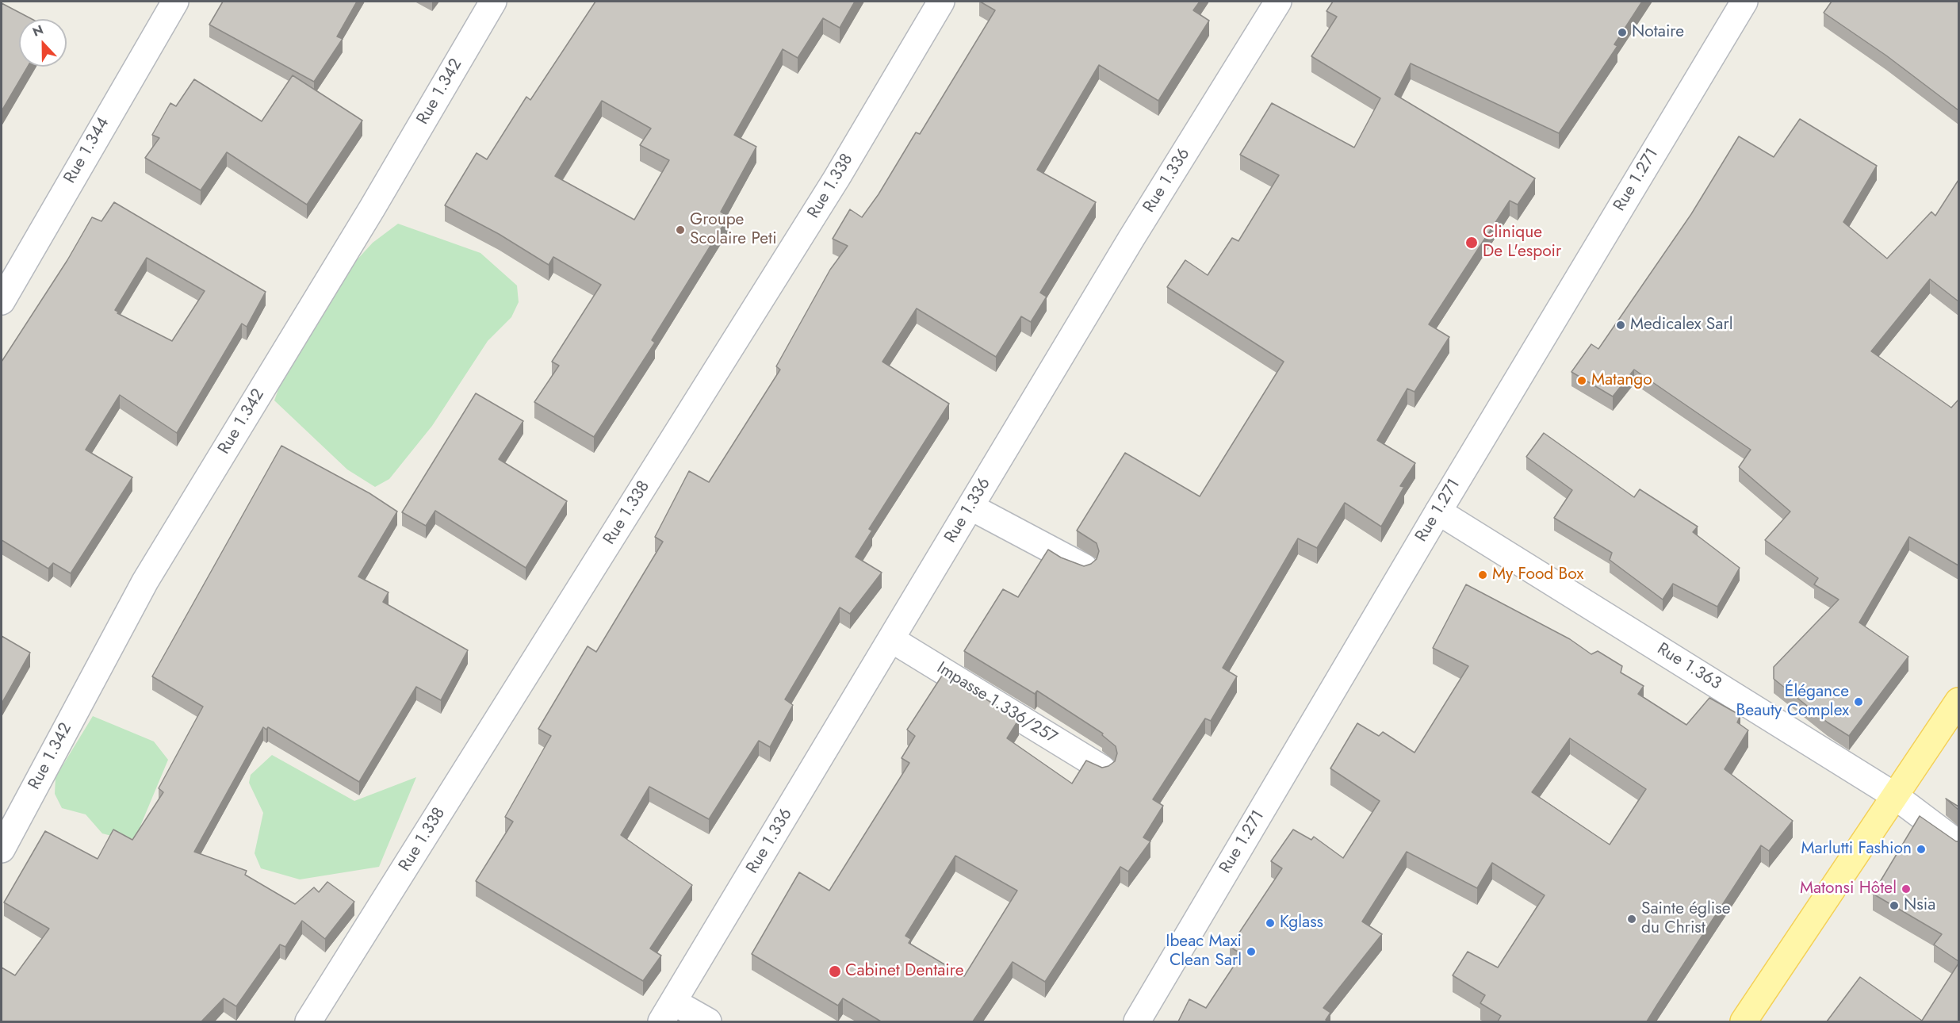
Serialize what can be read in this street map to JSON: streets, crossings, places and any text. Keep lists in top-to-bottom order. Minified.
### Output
{"streets":{"street":["Rue 1.342","Rue 1.344","Rue 1.271","Rue 1.336","Rue 1.338","Rue 1.363","Impasse 1.336/257"]},"crossings":[["Rue 1.271","Rue 1.363"],["Rue 1.336","Impasse 1.336/257"]],"places":["Notaire","Groupe Scolaire Peti","Clinique De L'espoir","Medicalex Sarl","Matango","My Food Box","Élégance Beauty Complex","Marlutti Fashion","Matonsi Hôtel","Nsia","Sainte église du Christ","Kglass","Ibeac Maxi Clean Sarl","Cabinet Dentaire"],"north":"top"}
